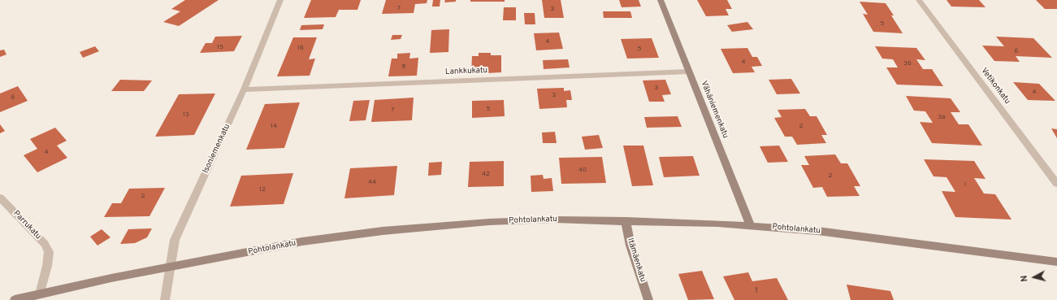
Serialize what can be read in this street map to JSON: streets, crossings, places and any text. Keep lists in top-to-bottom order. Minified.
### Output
{"streets":{"main road":["Vähäniemenkatu","Pohtolankatu","Itämäenkatu"],"street":["Lankkukatu","Vetikonkatu","Isoniemenkatu","Parrukatu"]},"crossings":[["Lankkukatu","Vähäniemenkatu"],["Lankkukatu","Isoniemenkatu"],["Vähäniemenkatu","Pohtolankatu"],["Isoniemenkatu","Pohtolankatu"],["Pohtolankatu","Parrukatu"],["Pohtolankatu","Itämäenkatu"]],"house_numbers":["7","3","5","4","15","16","5","6","4","3b","8","3","4","3","6","5","7","13","3a","14","2","4","40","42","2","44","1","12","2","1"],"north":"left"}
